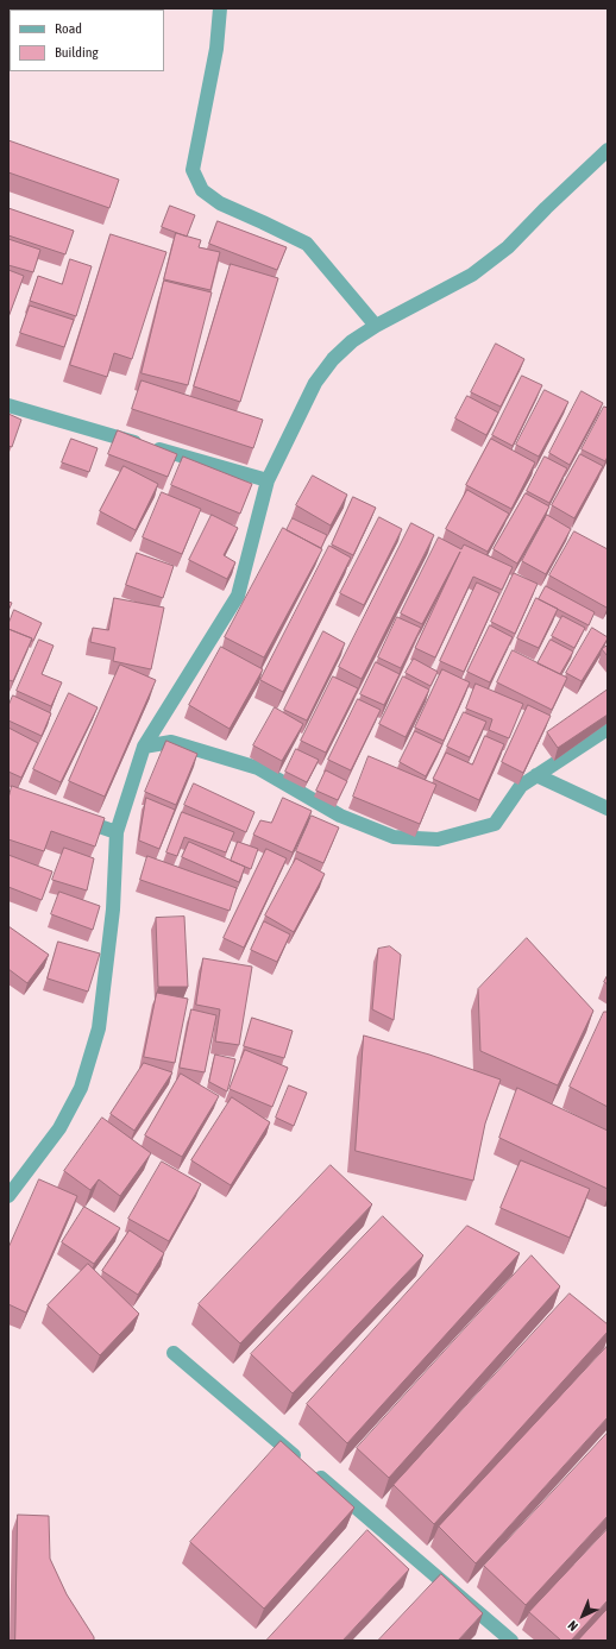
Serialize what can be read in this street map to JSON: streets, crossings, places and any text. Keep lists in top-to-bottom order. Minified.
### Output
{"legend":["Road","Building"],"north":"bottom left"}
